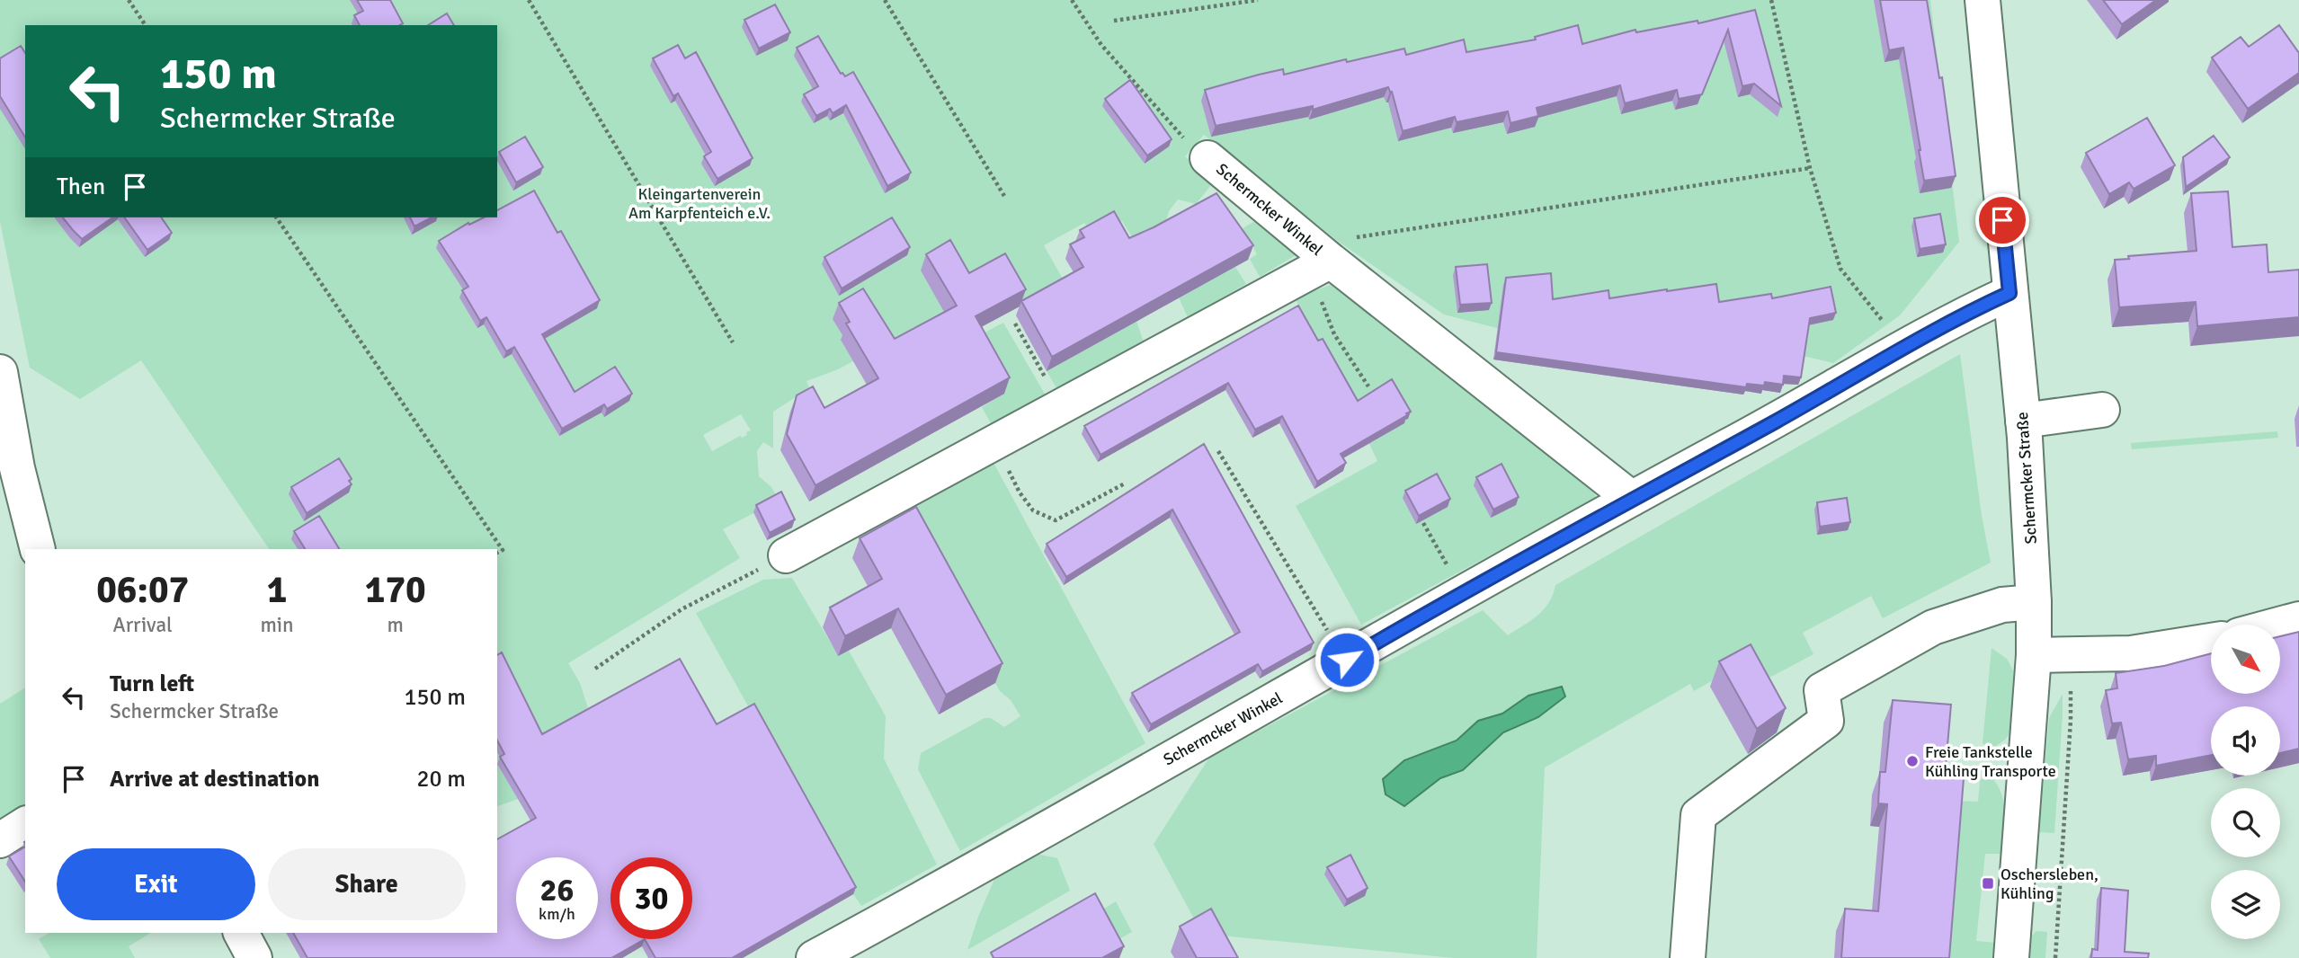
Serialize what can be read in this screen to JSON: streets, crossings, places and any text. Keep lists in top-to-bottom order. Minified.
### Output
{"streets":{"street":["Schermcker Winkel","Schermcker Straße"]},"crossings":[["Schermcker Winkel","Schermcker Straße"]],"parks":["Kleingartenverein Am Karpfenteich e.V."],"places":{"other":["Freie Tankstelle Kühling Transporte"],"transit":["Oschersleben, Kühling"]},"north":"bottom right","page":{"turn":["150 m","Schermcker Straße"],"then":"Then","eta":["06:07","Arrival","1","min","170","m"],"list":[{"name":"Turn left","note":"Schermcker Straße","value":"150 m"},{"name":"Arrive at destination","value":"20 m"}],"buttons":["Exit","Share"],"speed":"26 km/h","limit":"30"}}
